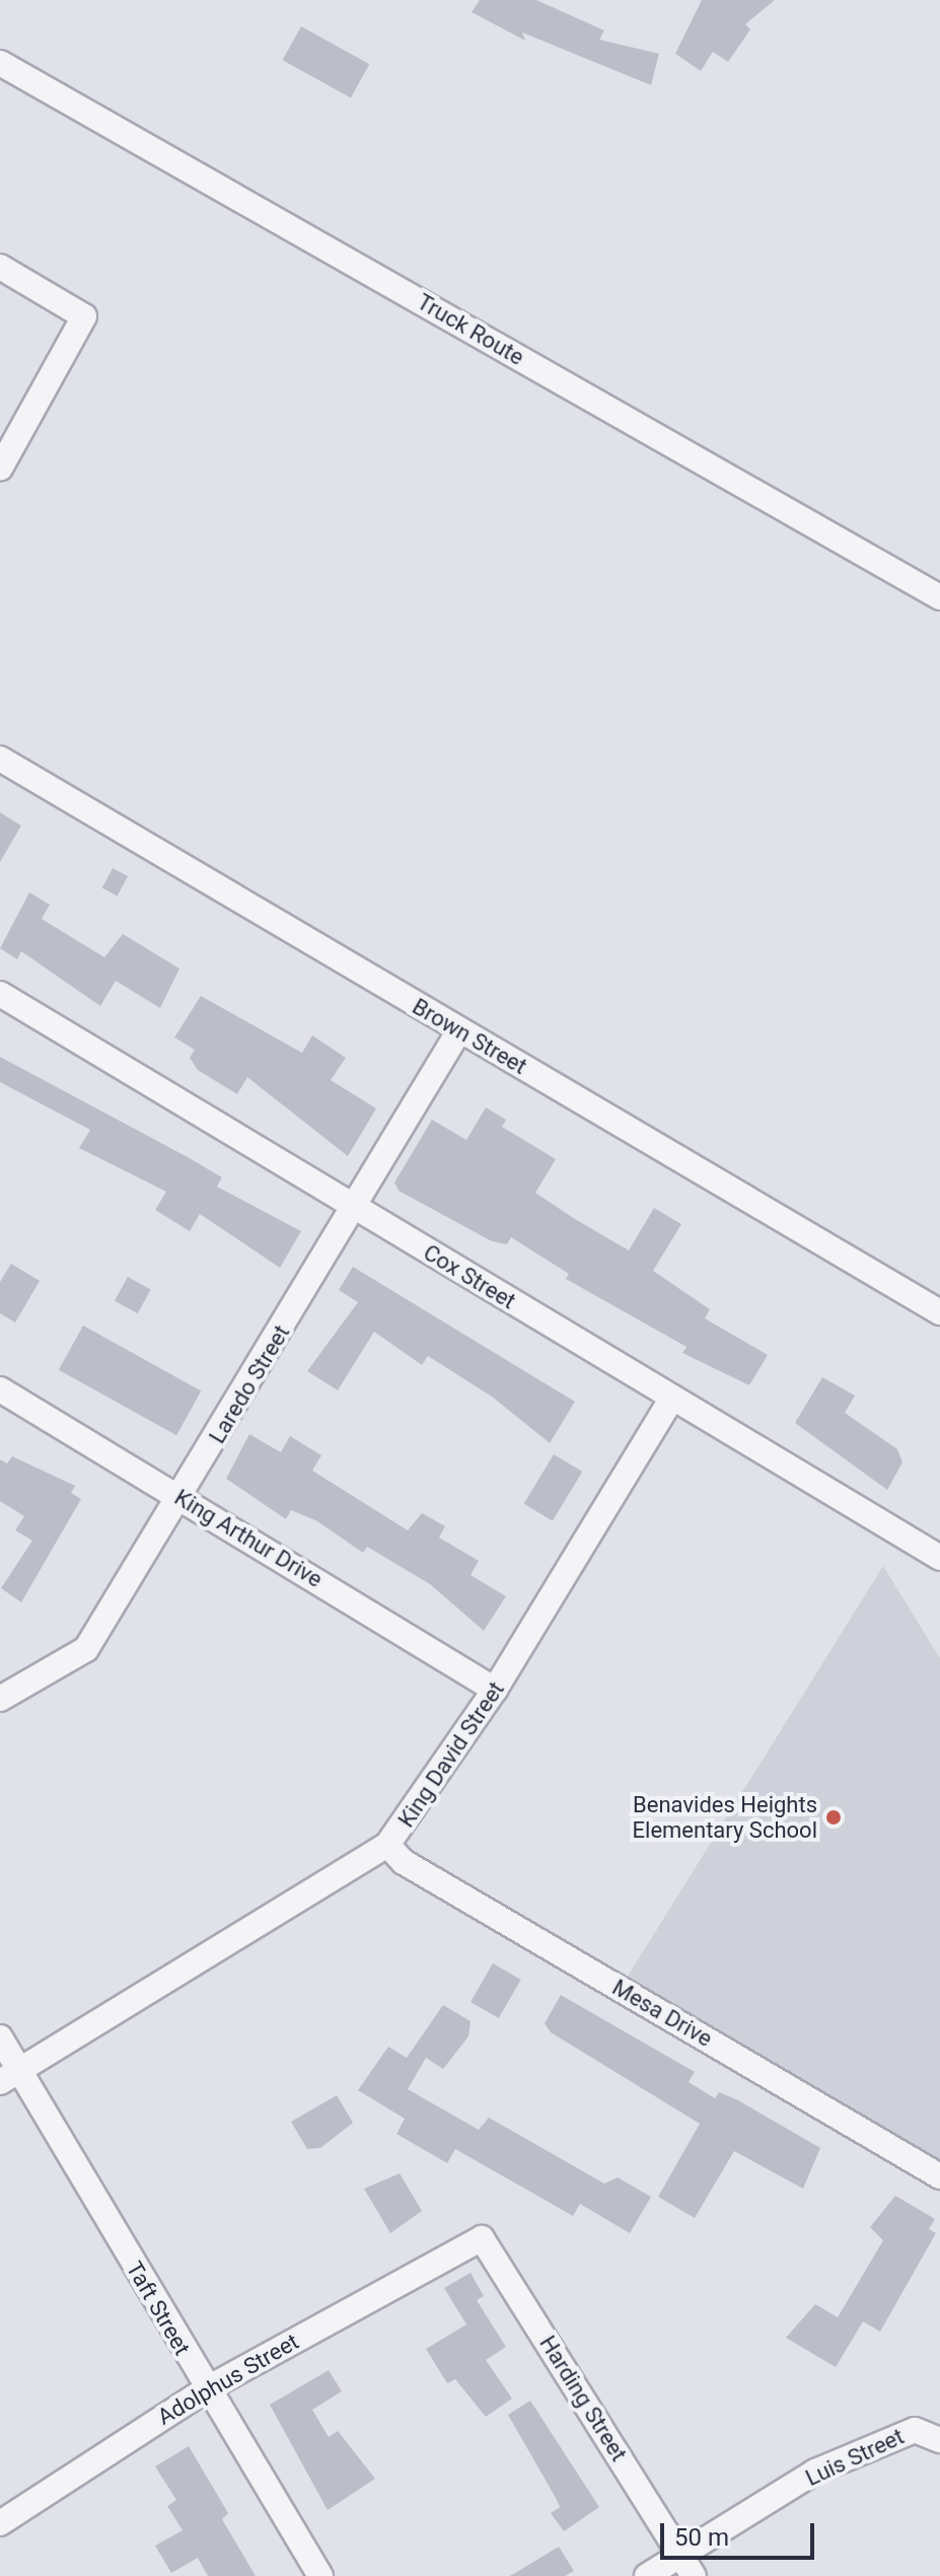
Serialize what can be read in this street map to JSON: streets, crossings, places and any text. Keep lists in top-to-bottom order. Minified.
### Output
{"streets":{"street":["Truck Route","Brown Street","Cox Street","Laredo Street","King Arthur Drive","King David Street","Mesa Drive","Taft Street","Adolphus Street","Harding Street","Luis Street"]},"crossings":[["Brown Street","Laredo Street"],["Cox Street","Laredo Street"],["Cox Street","King David Street"],["Laredo Street","King Arthur Drive"],["King Arthur Drive","King David Street"],["King David Street","Mesa Drive"],["King David Street","Taft Street"],["Taft Street","Adolphus Street"],["Adolphus Street","Harding Street"],["Harding Street","Luis Street"]],"places":["Benavides Heights Elementary School"],"scale_bar":"50 m"}
